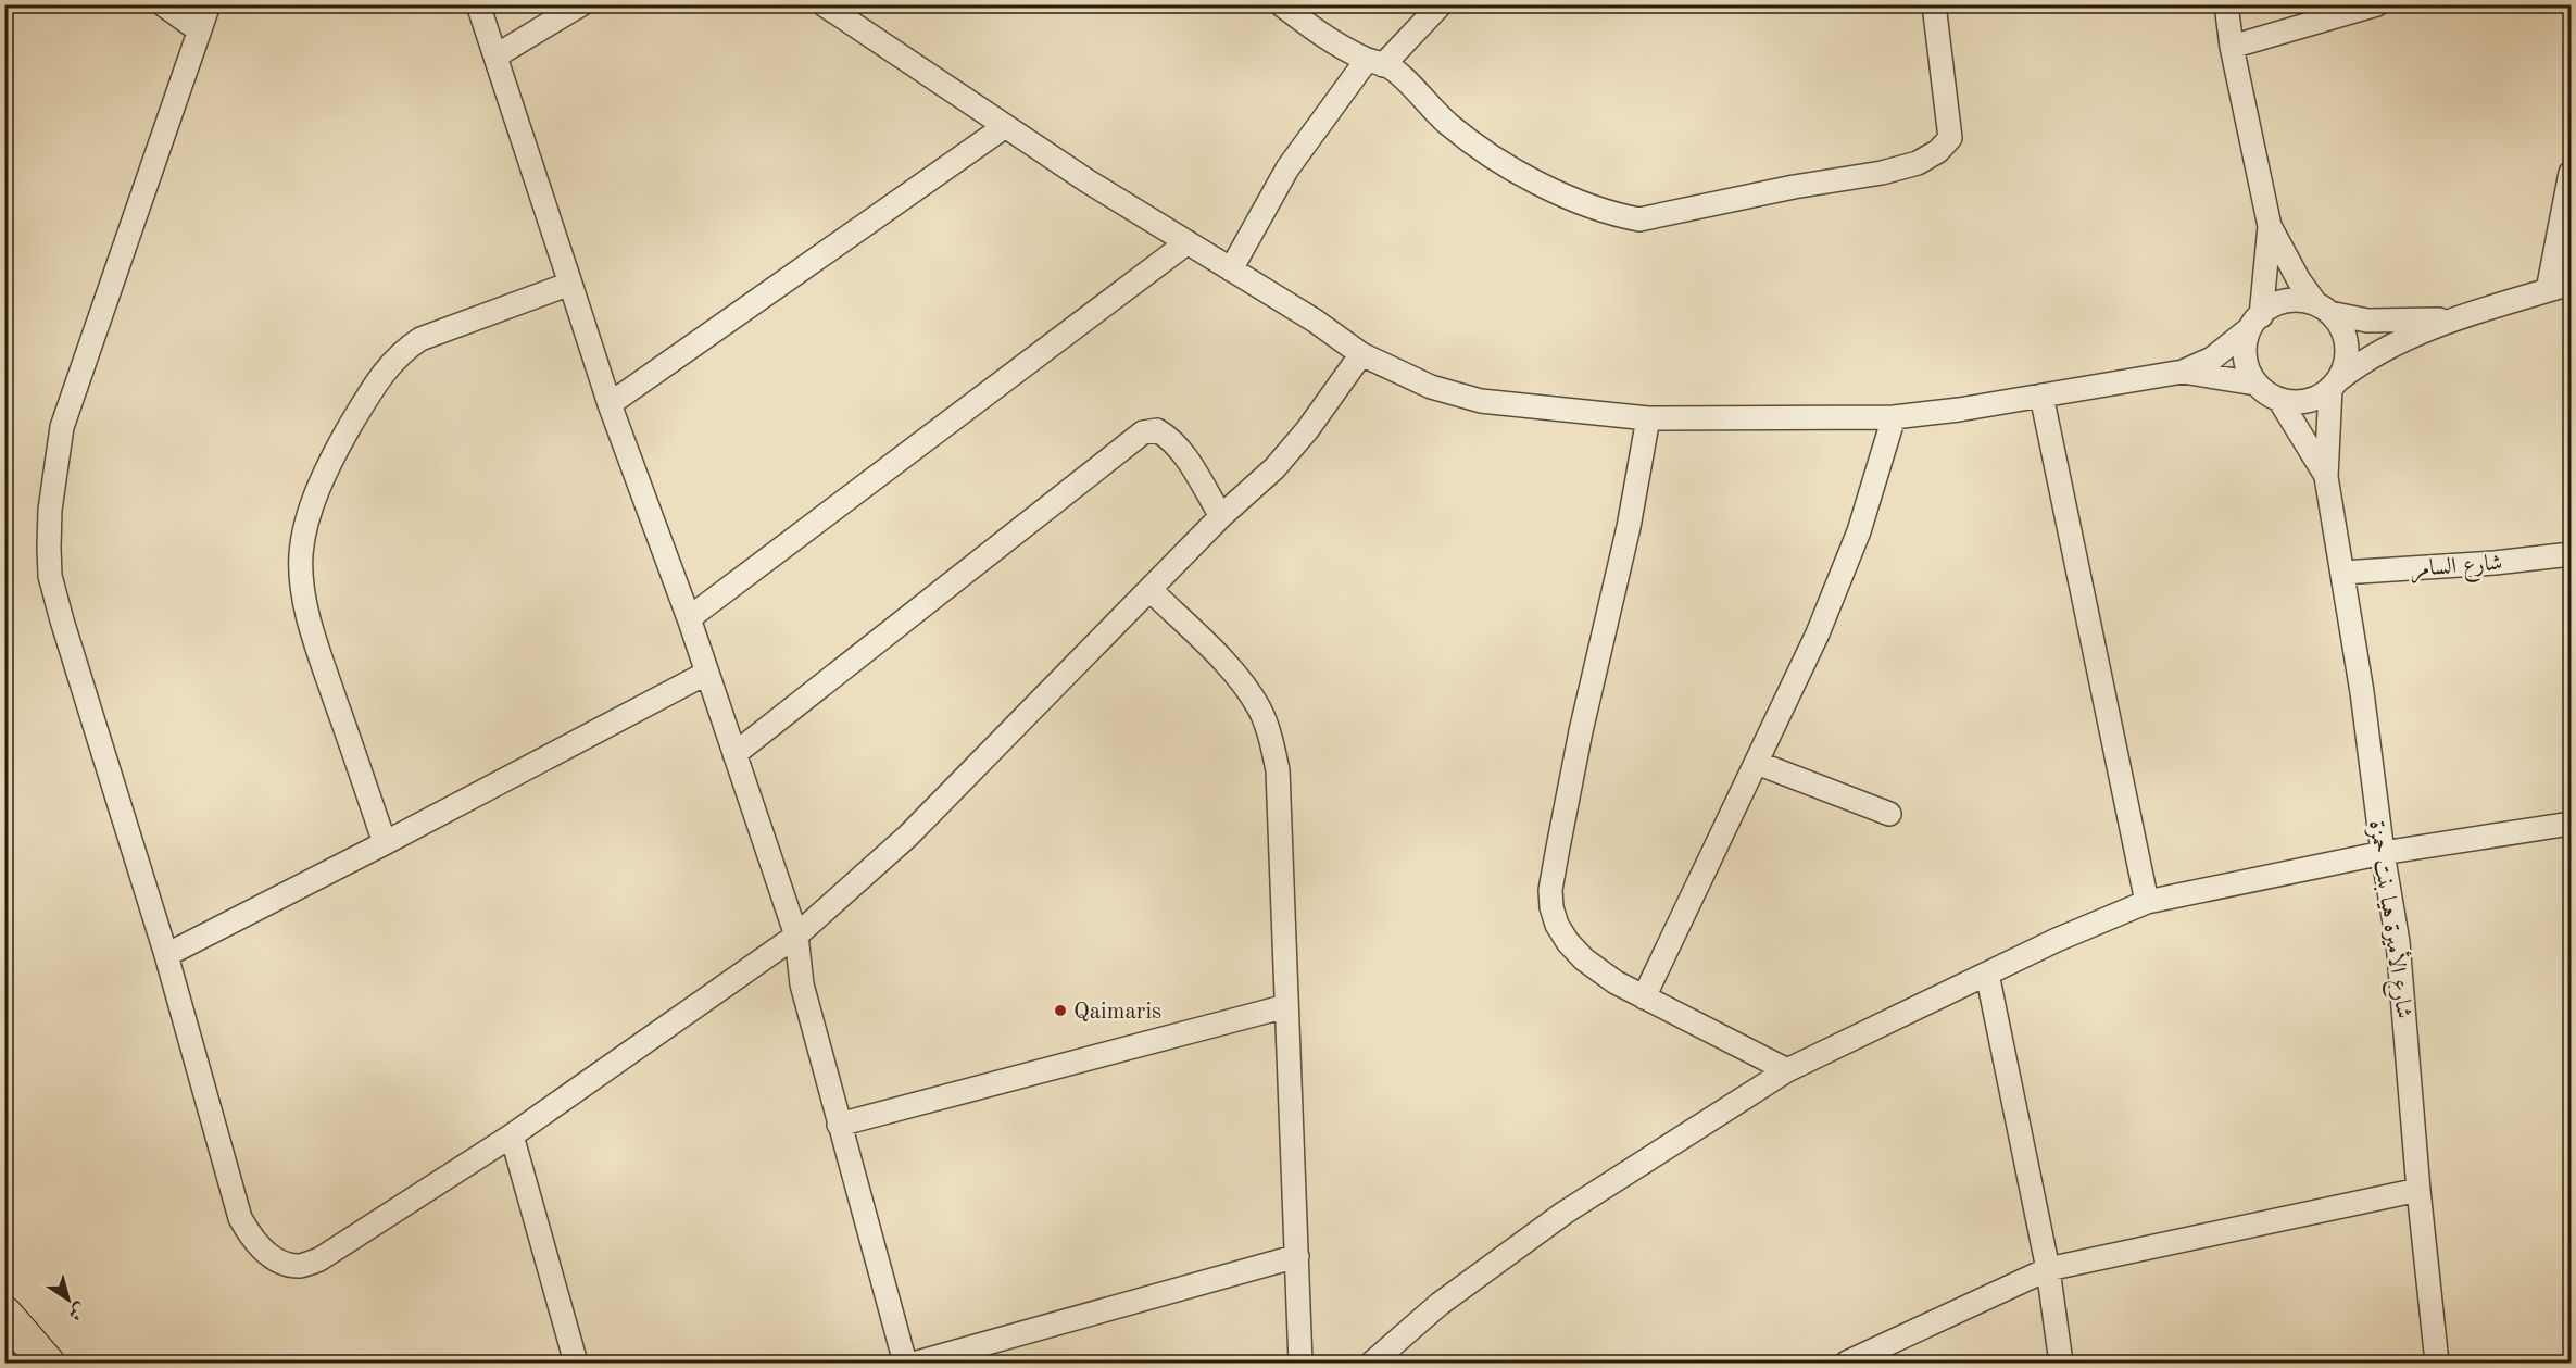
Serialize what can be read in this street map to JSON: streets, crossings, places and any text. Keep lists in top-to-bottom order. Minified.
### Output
{"streets":{"street":["شارع السامر","شارع الأميرة هيا بنت حمزة"]},"crossings":[["شارع السامر","شارع الأميرة هيا بنت حمزة"]],"places":["Qaimaris"],"north":"bottom right"}
